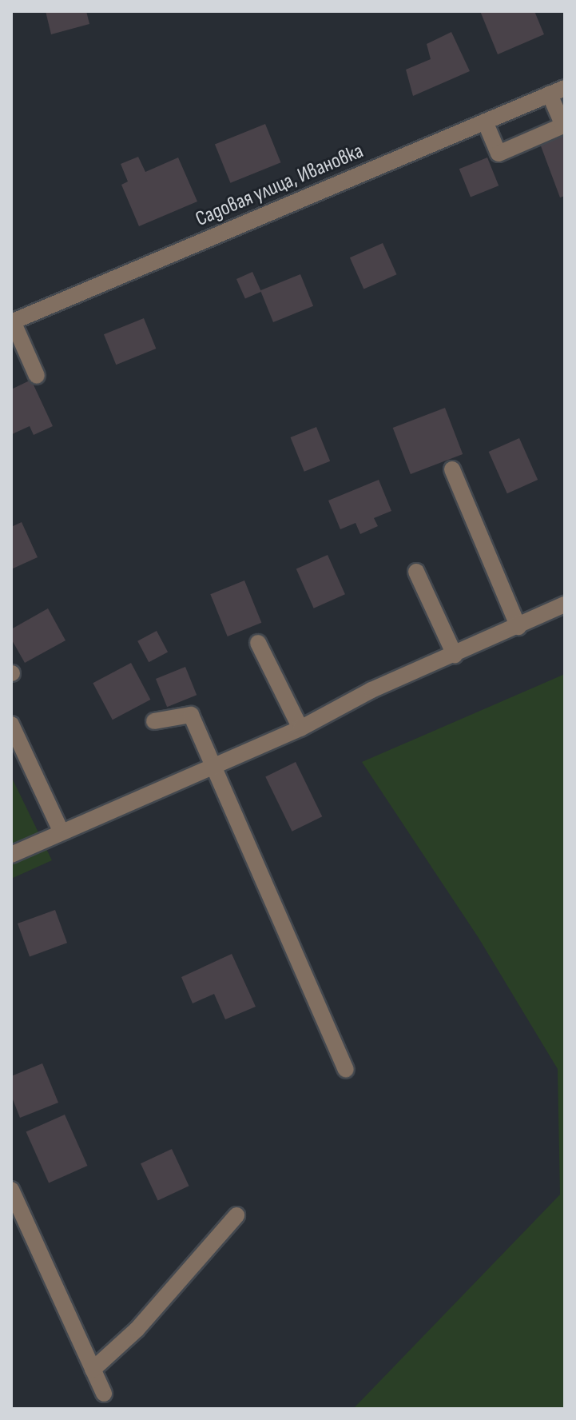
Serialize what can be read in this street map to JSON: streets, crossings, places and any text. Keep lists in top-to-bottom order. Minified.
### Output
{"streets":{"street":["Садовая улица, Ивановка"]}}
